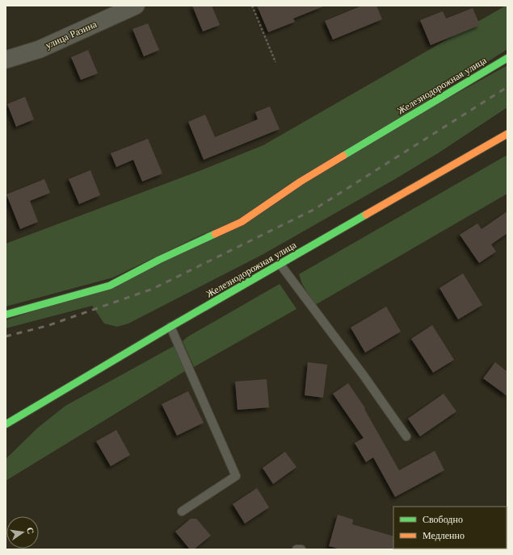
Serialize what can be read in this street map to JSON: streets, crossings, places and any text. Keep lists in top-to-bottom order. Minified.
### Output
{"streets":{"main road":["Железнодорожная улица"],"street":["улица Разина"]},"legend":["Свободно","Медленно"],"north":"right"}
